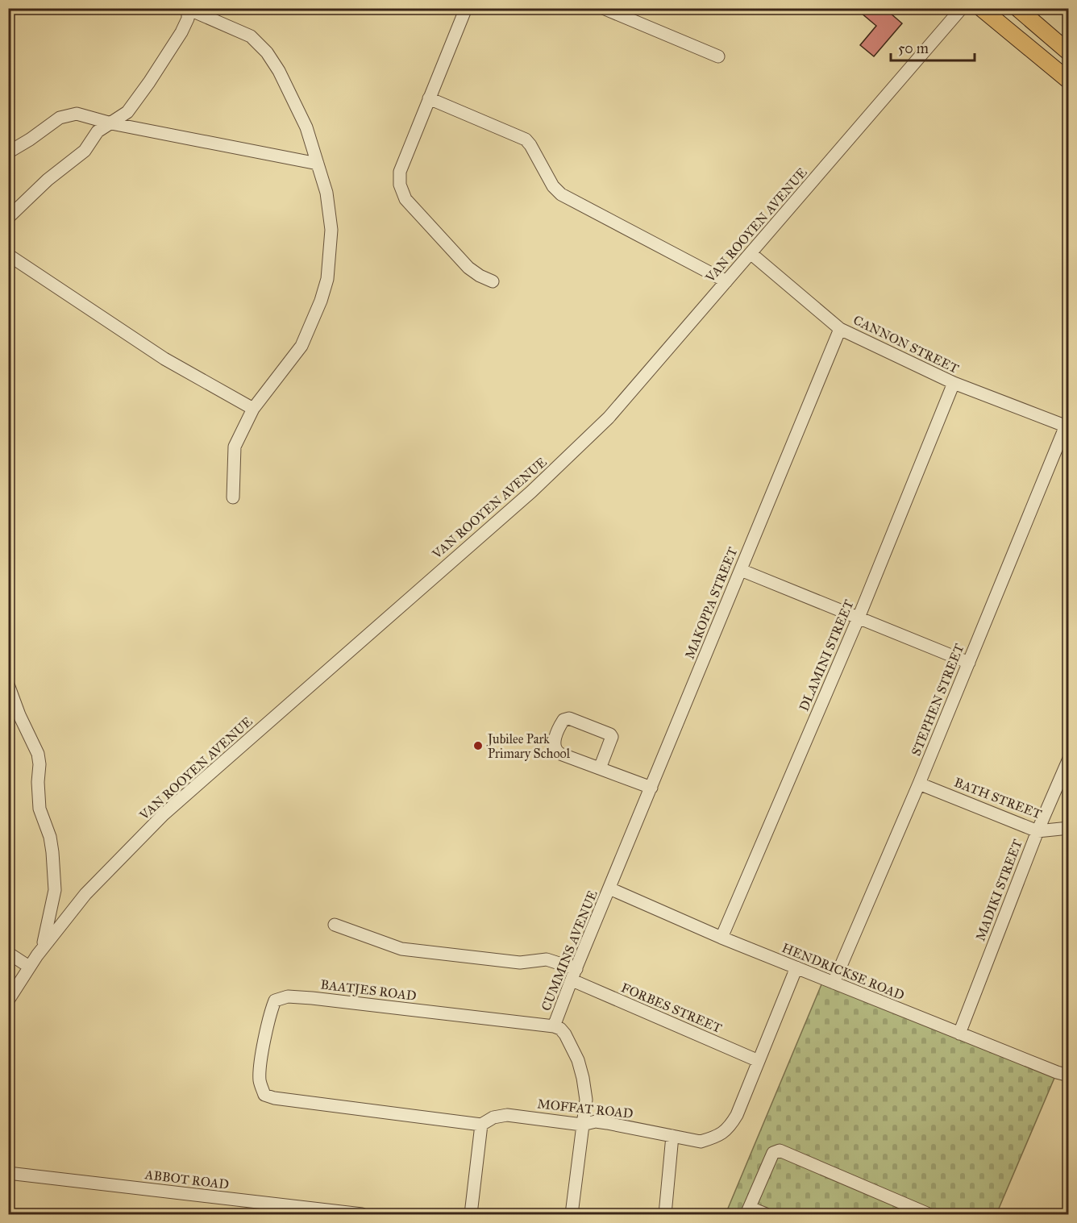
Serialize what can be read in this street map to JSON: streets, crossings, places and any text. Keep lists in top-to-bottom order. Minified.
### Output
{"streets":{"street":["VAN ROOYEN AVENUE","CANNON STREET","MAKOPPA STREET","DLAMINI STREET","STEPHEN STREET","BATH STREET","MADIKI STREET","CUMMINS AVENUE","HENDRICKSE ROAD","BAATJES ROAD","FORBES STREET","MOFFAT ROAD","ABBOT ROAD"]},"crossings":[["VAN ROOYEN AVENUE","CANNON STREET"],["CANNON STREET","MAKOPPA STREET"],["CANNON STREET","DLAMINI STREET"],["CANNON STREET","STEPHEN STREET"],["MAKOPPA STREET","CUMMINS AVENUE"],["MAKOPPA STREET","HENDRICKSE ROAD"],["DLAMINI STREET","HENDRICKSE ROAD"],["STEPHEN STREET","BATH STREET"],["STEPHEN STREET","HENDRICKSE ROAD"],["BATH STREET","MADIKI STREET"],["MADIKI STREET","HENDRICKSE ROAD"],["CUMMINS AVENUE","HENDRICKSE ROAD"],["CUMMINS AVENUE","BAATJES ROAD"],["CUMMINS AVENUE","FORBES STREET"],["CUMMINS AVENUE","MOFFAT ROAD"],["HENDRICKSE ROAD","MOFFAT ROAD"],["BAATJES ROAD","MOFFAT ROAD"],["FORBES STREET","MOFFAT ROAD"]],"places":["Jubilee Park Primary School"],"scale_bar":"50 m"}
